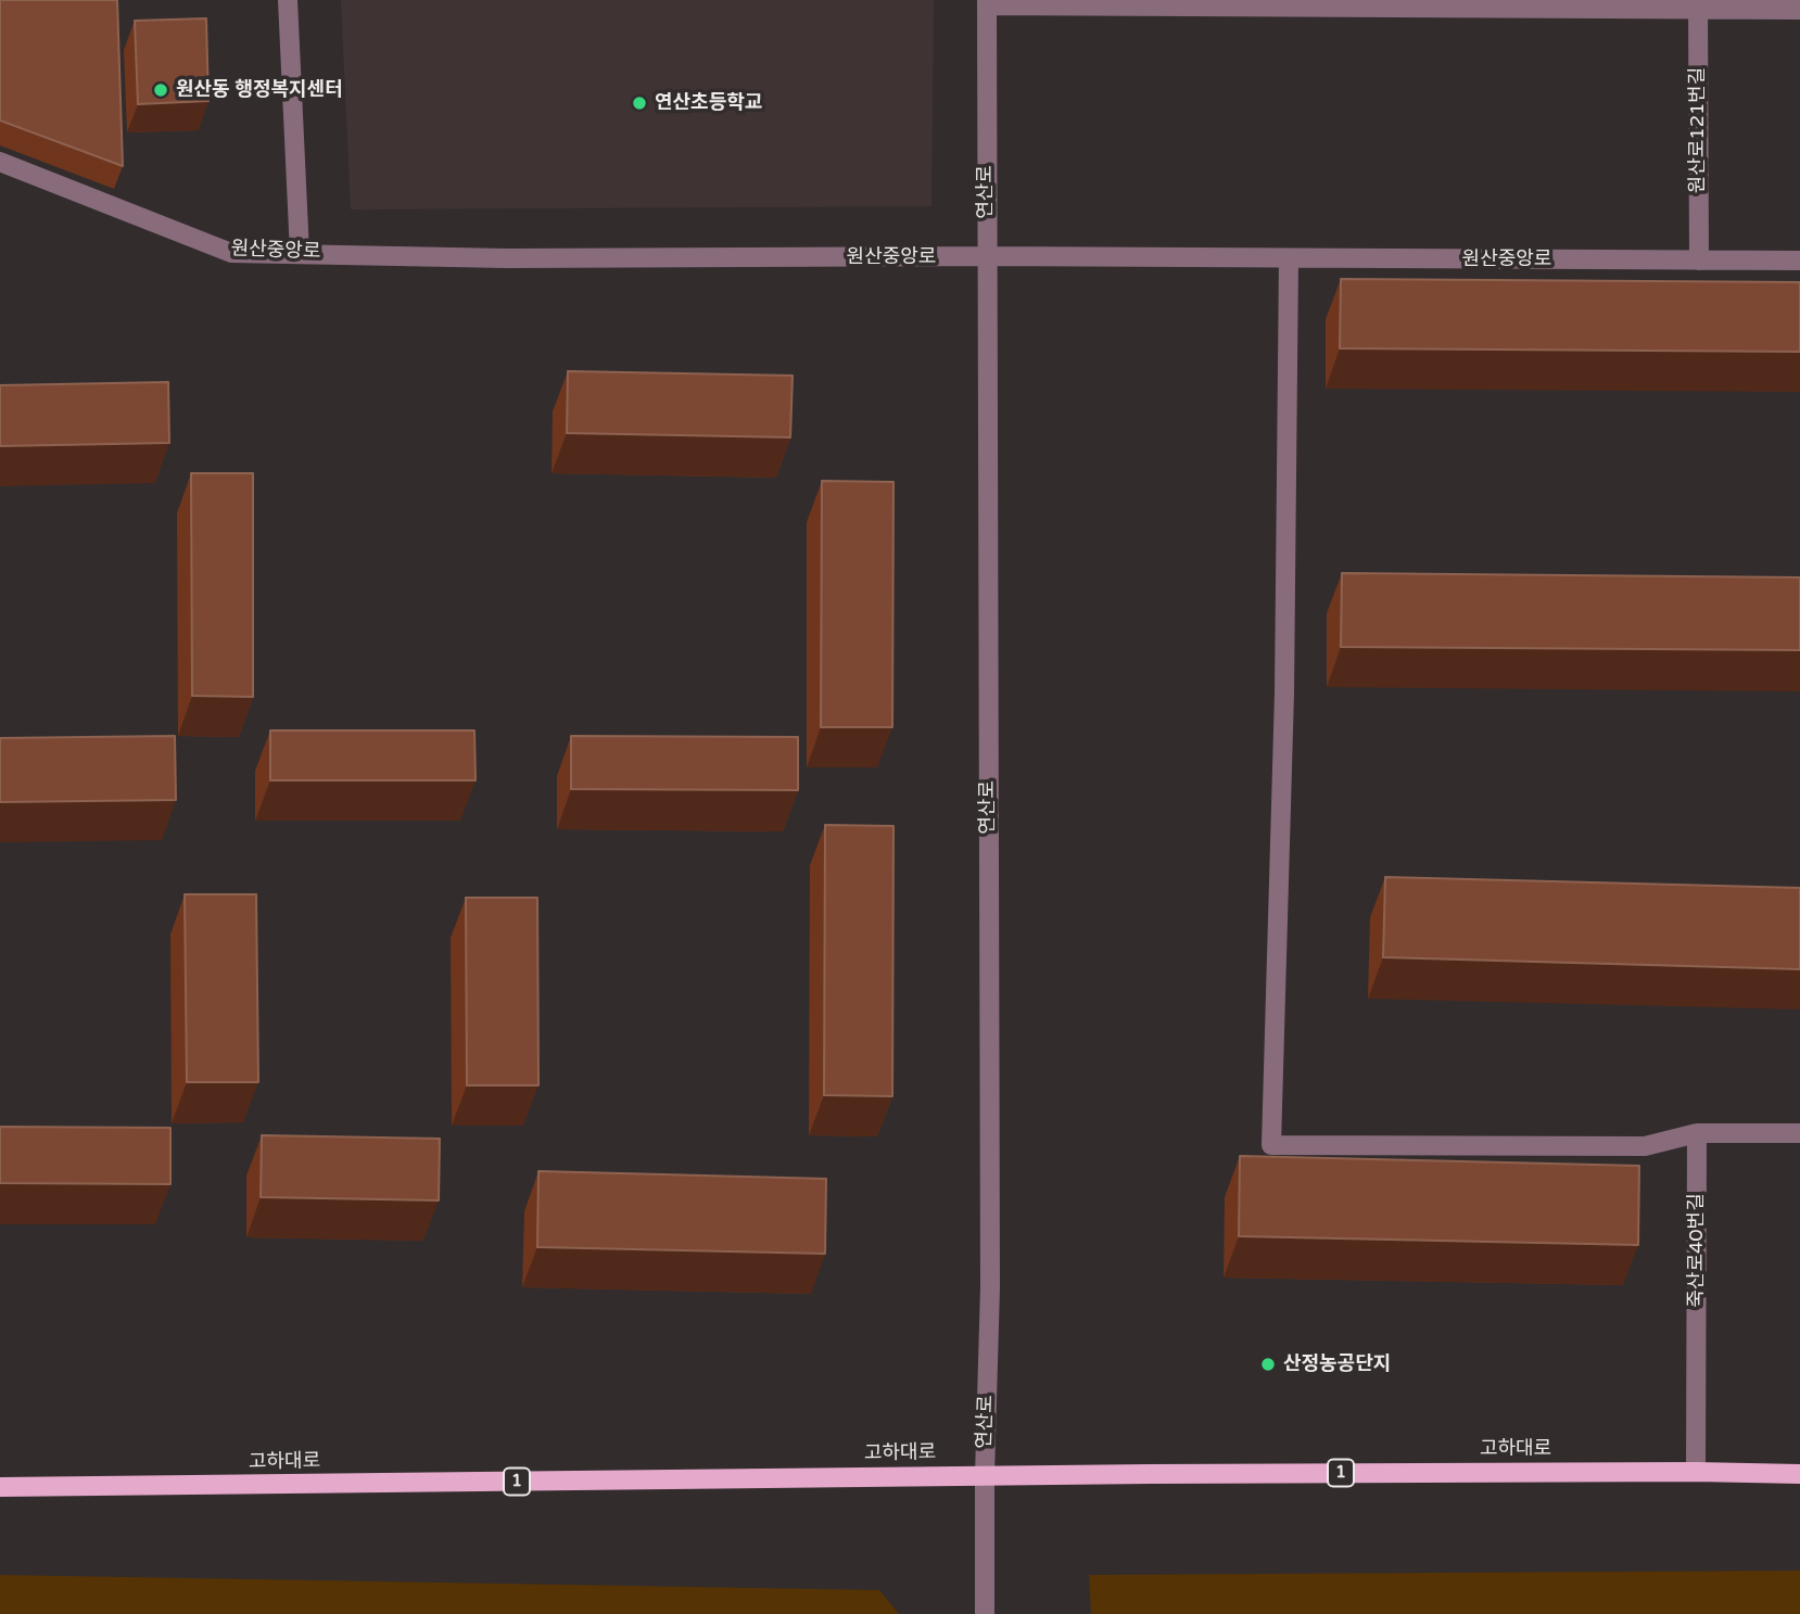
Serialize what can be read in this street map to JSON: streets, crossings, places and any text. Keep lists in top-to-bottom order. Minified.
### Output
{"streets":{"main road":["고하대로","1"],"street":["원산로121번길","연산로","원산중앙로","죽산로40번길"]},"crossings":[["원산로121번길","원산중앙로"],["연산로","원산중앙로"],["연산로","고하대로"],["죽산로40번길","고하대로"]],"places":["원산동 행정복지센터","연산초등학교","산정농공단지"]}
